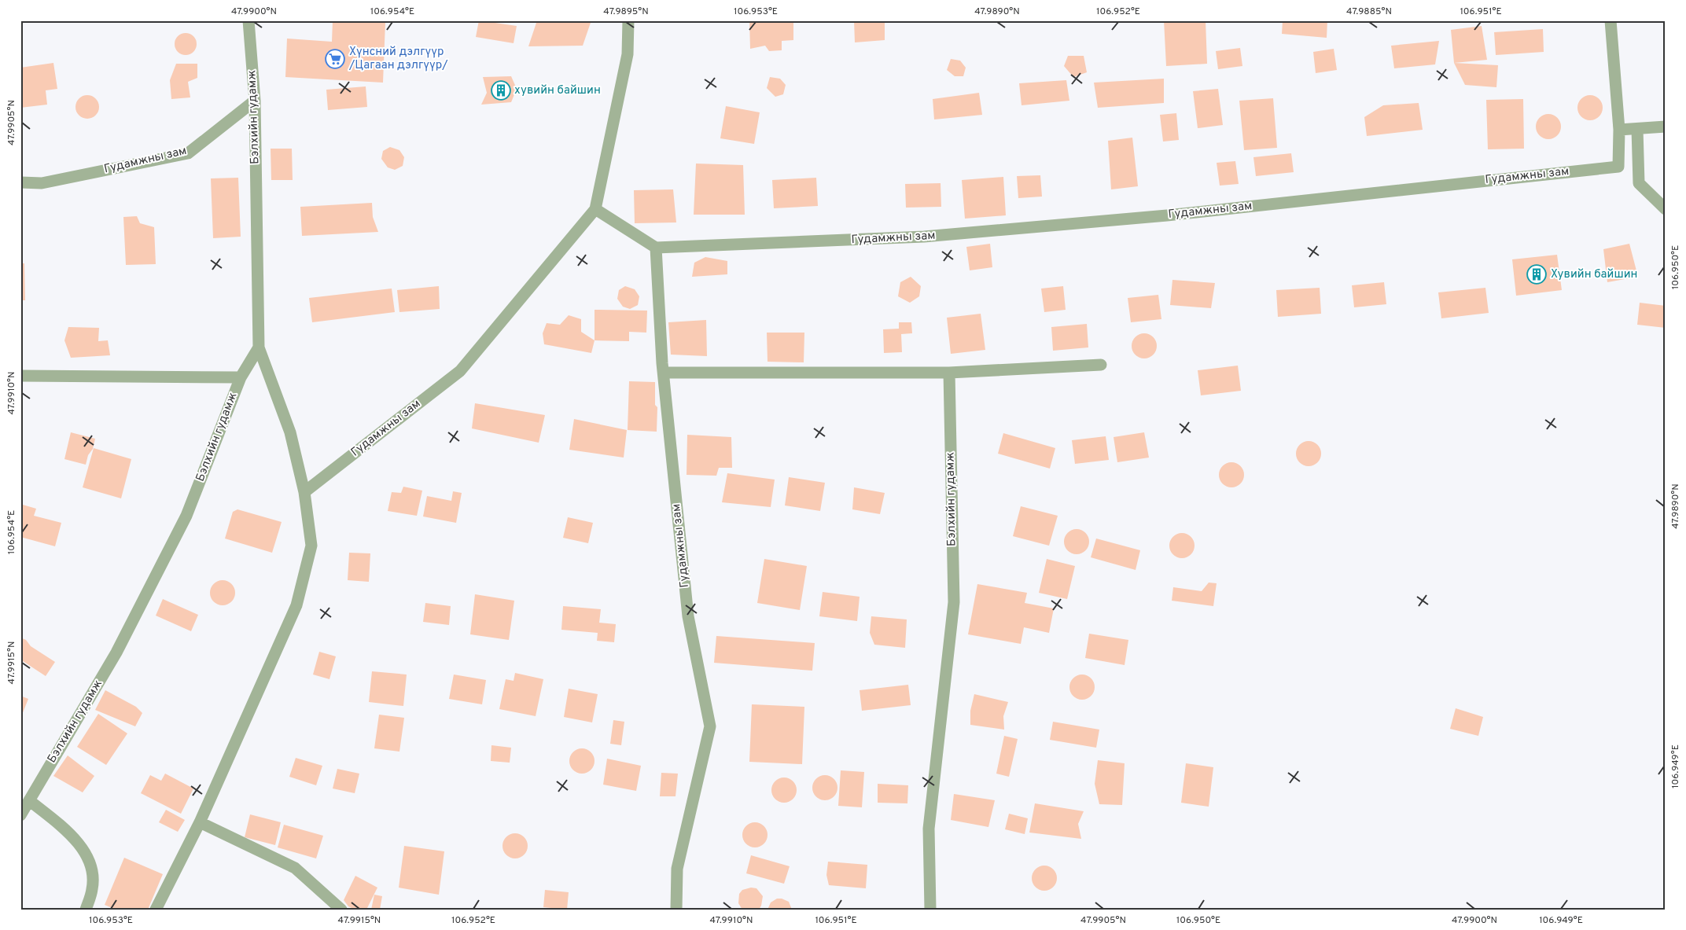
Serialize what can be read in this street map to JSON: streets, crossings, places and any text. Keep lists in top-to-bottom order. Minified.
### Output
{"streets":{"street":["Бэлхийн гудамж","Гудамжны зам"]},"crossings":[["Бэлхийн гудамж","Гудамжны зам"]],"places":{"supermarket":["Хүнсний дэлгүүр /Цагаан дэлгүүр/"],"building":["хувийн байшин","Хувийн байшин"]},"coordinates":["47.9900°N","106.954°E","47.9895°N","106.953°E","47.9890°N","106.952°E","47.9885°N","106.951°E","47.9905°N","106.950°E","47.9910°N","47.9915°N","106.949°E"]}
